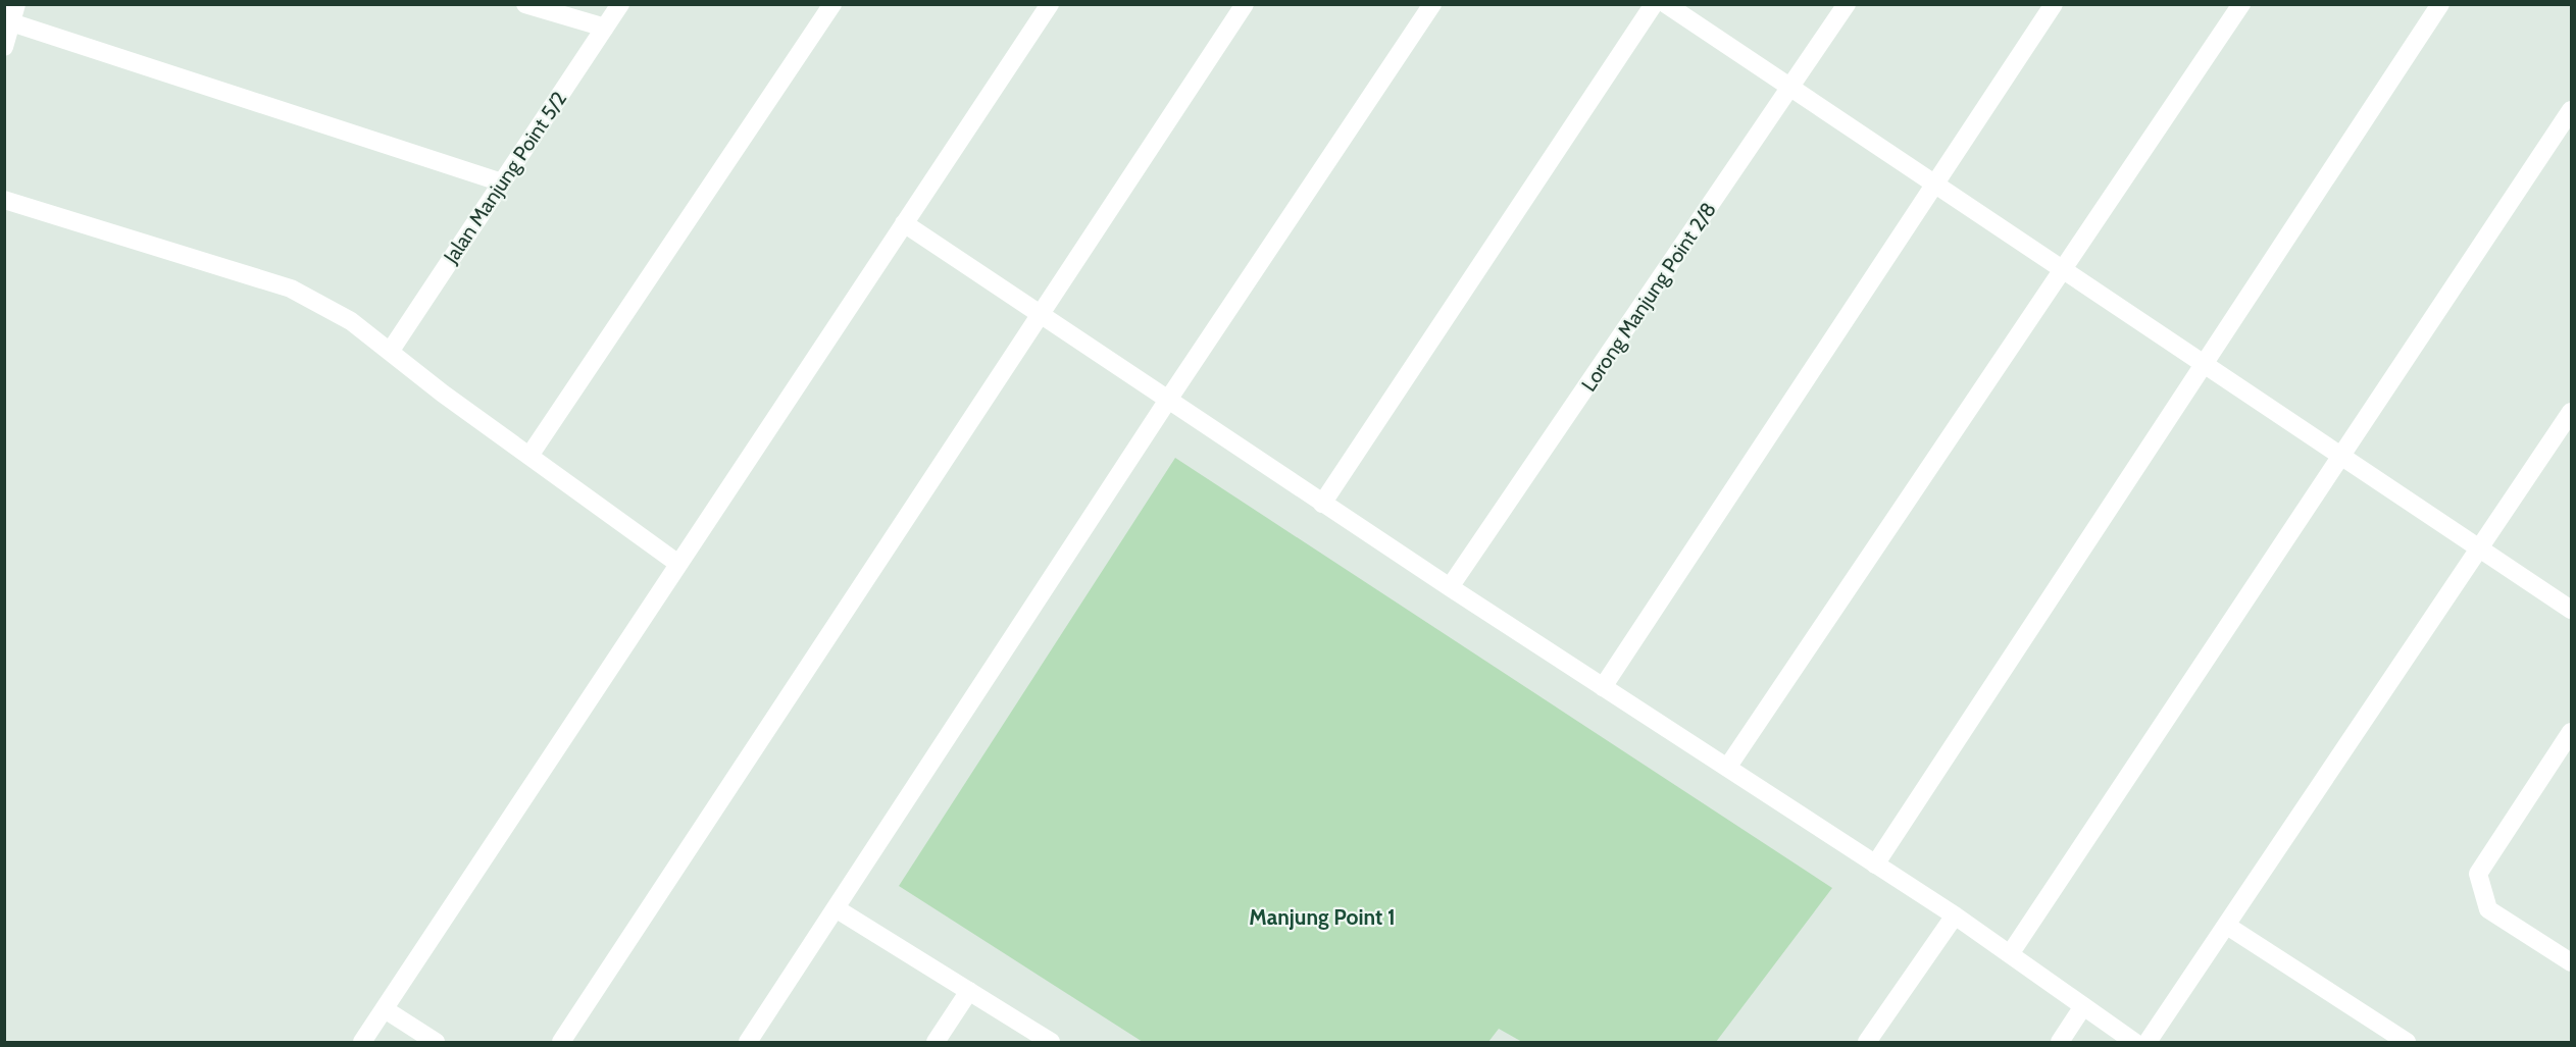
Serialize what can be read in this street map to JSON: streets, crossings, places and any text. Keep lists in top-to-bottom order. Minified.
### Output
{"streets":{"street":["Jalan Manjung Point 5/2","Lorong Manjung Point 2/8"]},"districts":["Manjung Point 1"]}
